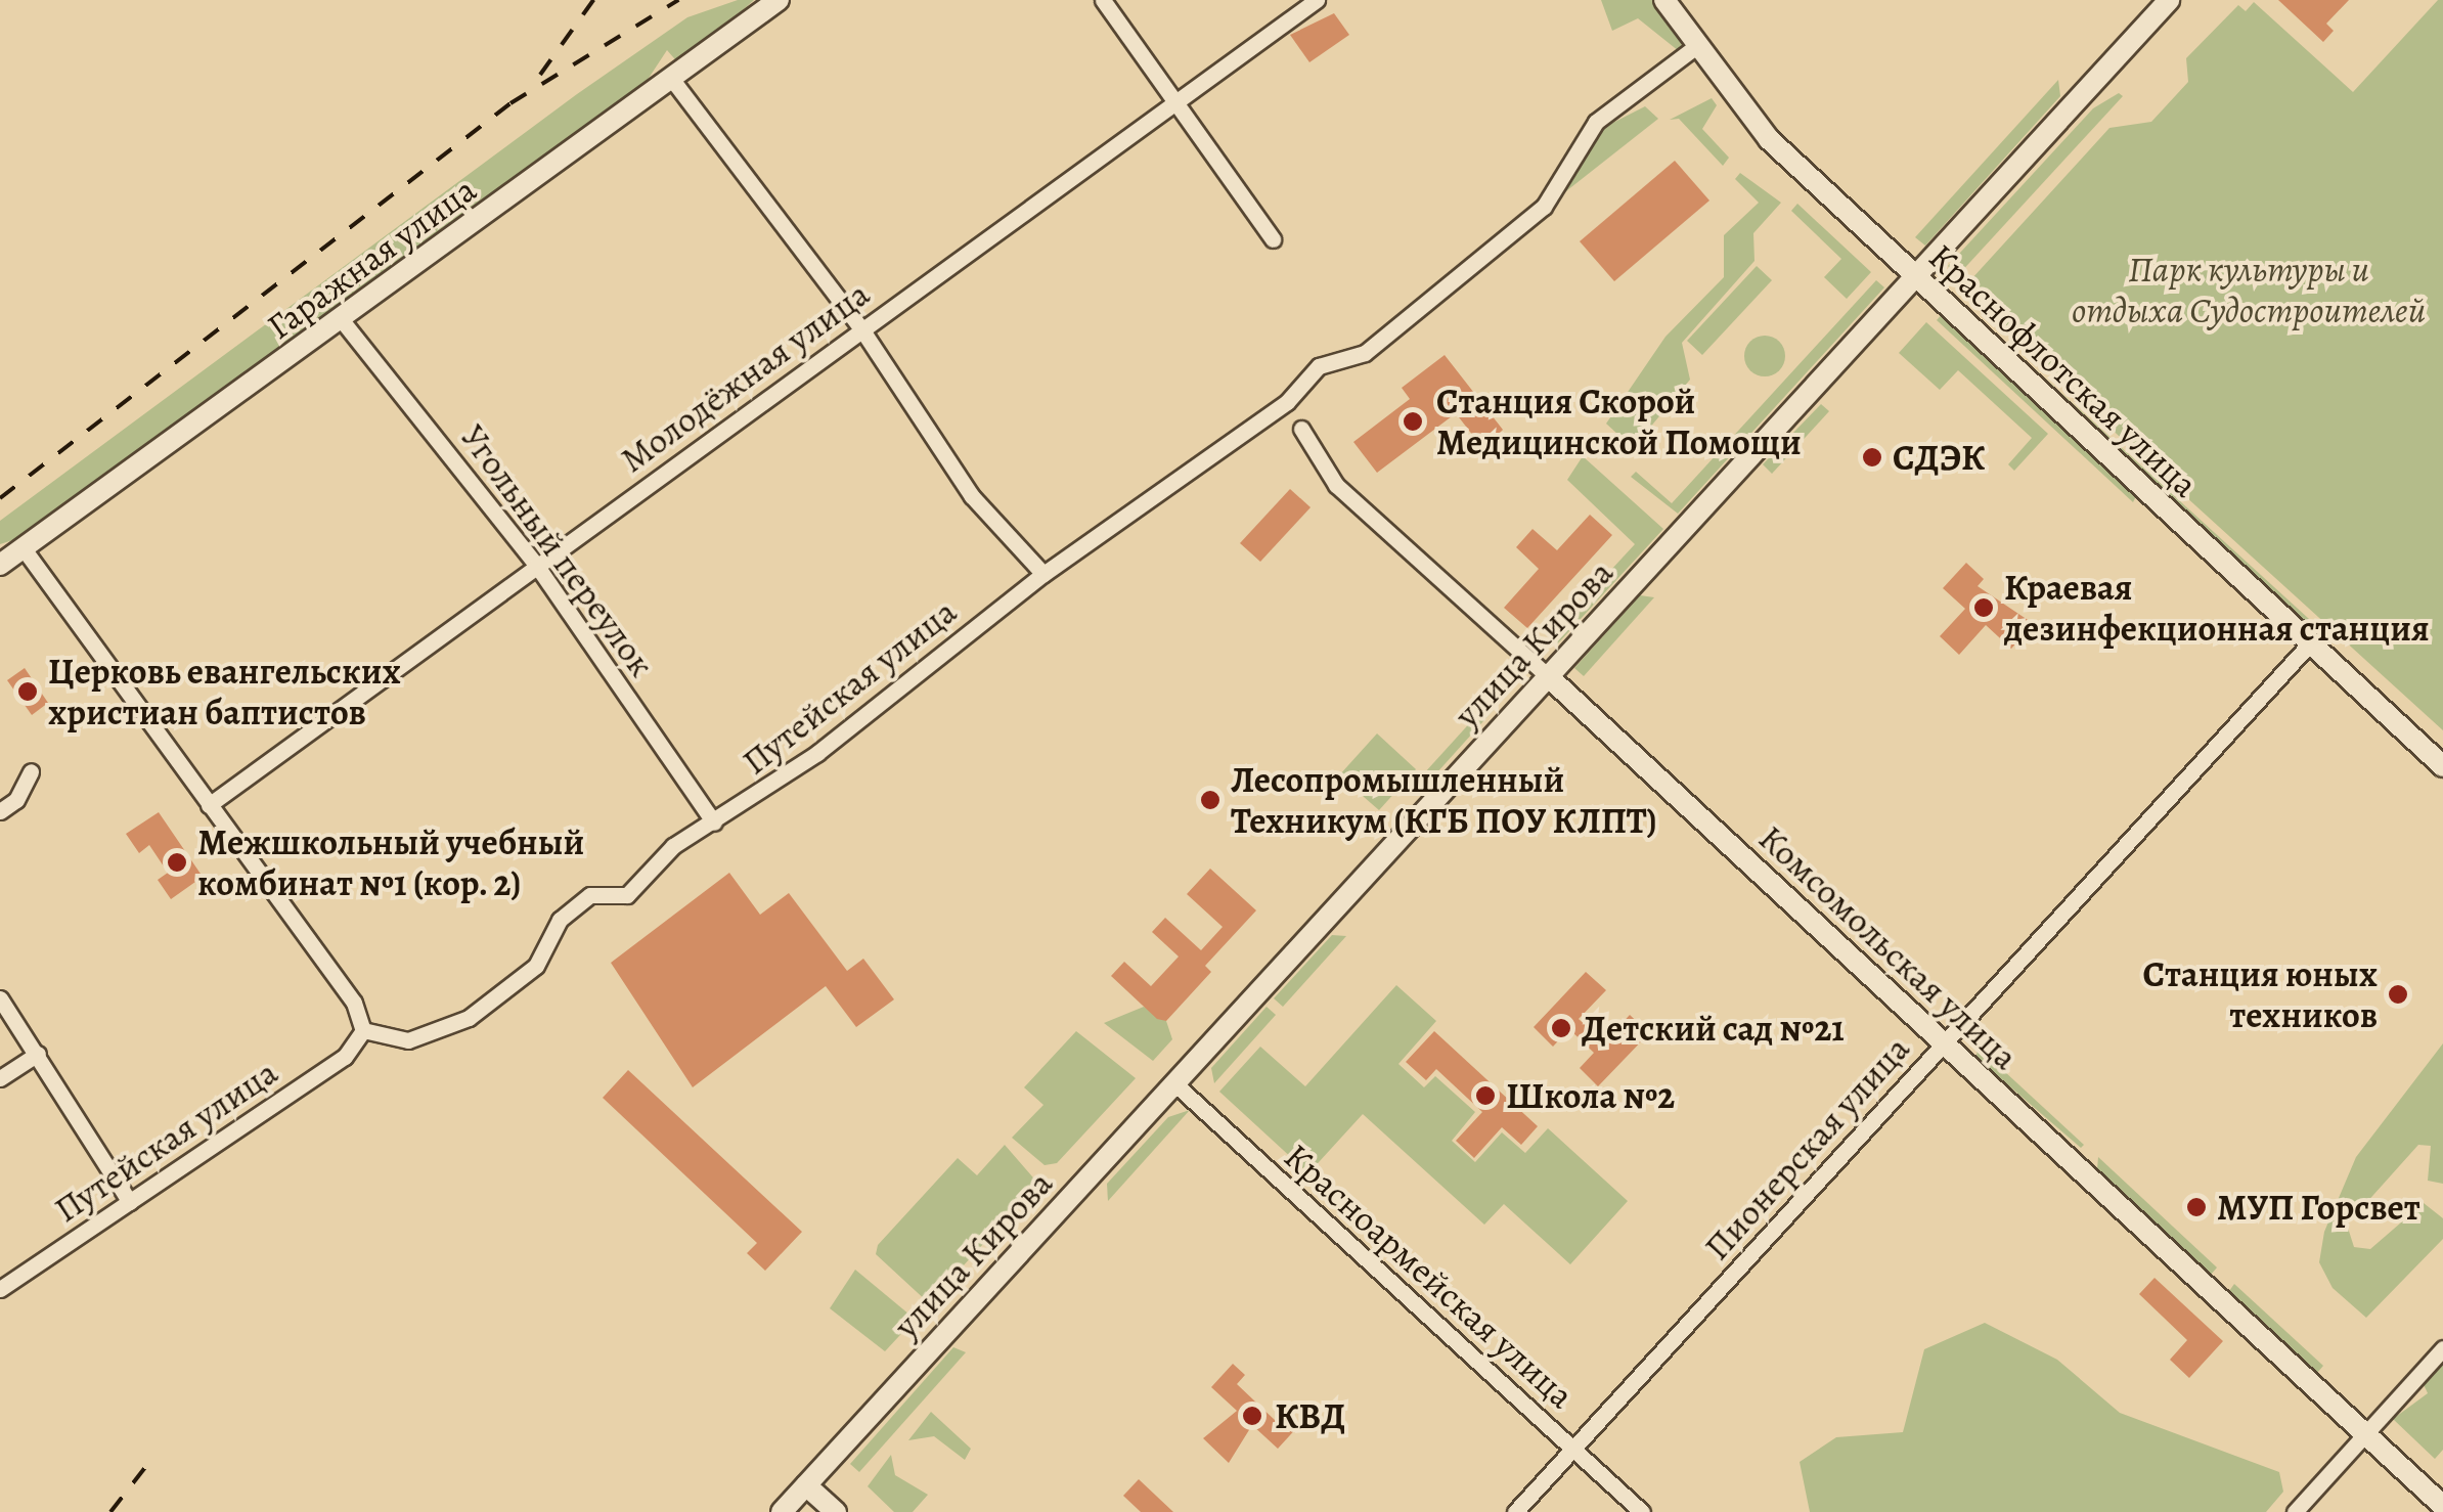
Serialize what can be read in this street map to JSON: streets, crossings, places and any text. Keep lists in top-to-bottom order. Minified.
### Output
{"streets":{"street":["Гаражная улица","Краснофлотская улица","Молодёжная улица","Угольный переулок","улица Кирова","Путейская улица","Комсомольская улица","Пионерская улица","Красноармейская улица"]},"crossings":[["Гаражная улица","Угольный переулок"],["Краснофлотская улица","улица Кирова"],["Краснофлотская улица","Путейская улица"],["Краснофлотская улица","Пионерская улица"],["Молодёжная улица","Угольный переулок"],["Угольный переулок","Путейская улица"],["улица Кирова","Комсомольская улица"],["улица Кирова","Красноармейская улица"],["Комсомольская улица","Пионерская улица"],["Пионерская улица","Красноармейская улица"]],"parks":["Парк культуры и отдыха Судостроителей"],"places":["Станция Скорой Медицинской Помощи","СДЭК","Краевая дезинфекционная станция","Церковь евангельских христиан баптистов","Лесопромышленный Техникум (КГБ ПОУ КЛПТ)","Межшкольный учебный комбинат №1 (кор. 2)","Станция юных техников","Детский сад №21","Школа №2","МУП Горсвет","КВД"]}
